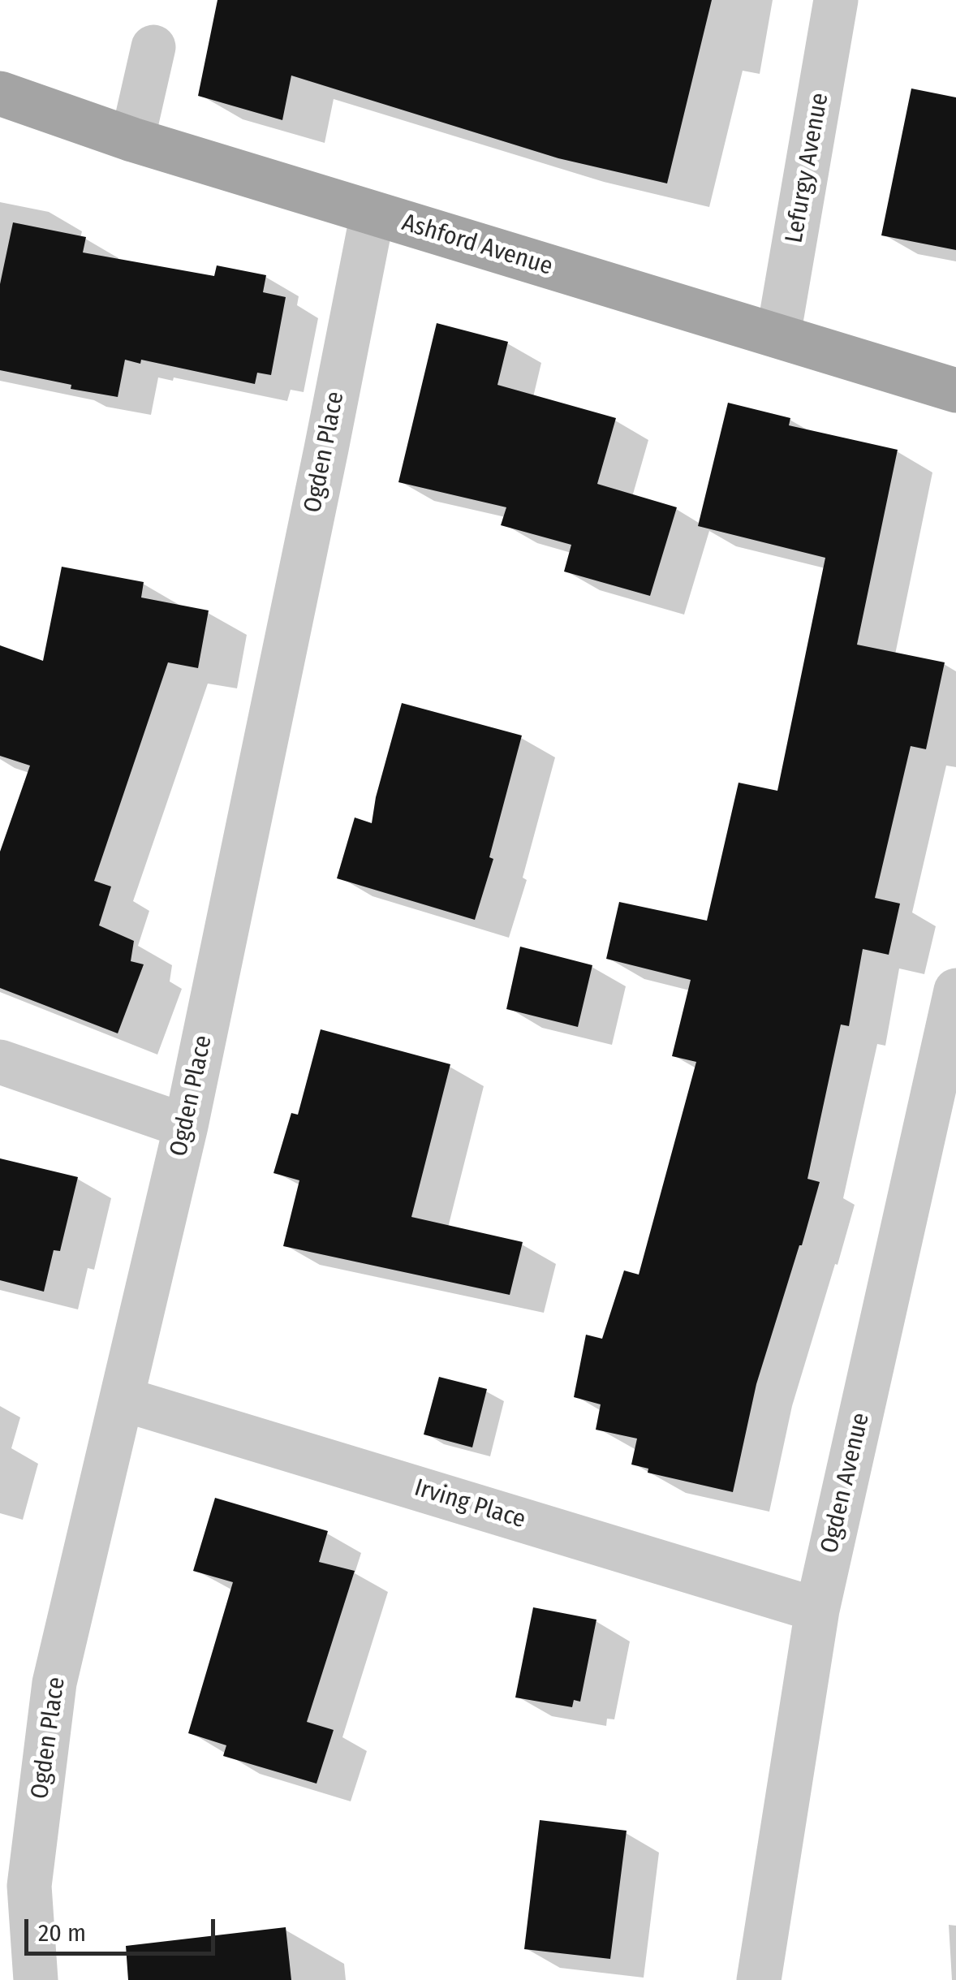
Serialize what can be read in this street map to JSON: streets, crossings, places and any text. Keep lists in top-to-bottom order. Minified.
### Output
{"streets":{"main road":["Ashford Avenue"],"street":["Lefurgy Avenue","Ogden Place","Ogden Avenue","Irving Place"]},"crossings":[["Lefurgy Avenue","Ashford Avenue"],["Ashford Avenue","Ogden Place"],["Ogden Place","Irving Place"],["Ogden Avenue","Irving Place"]],"scale_bar":"20 m"}
